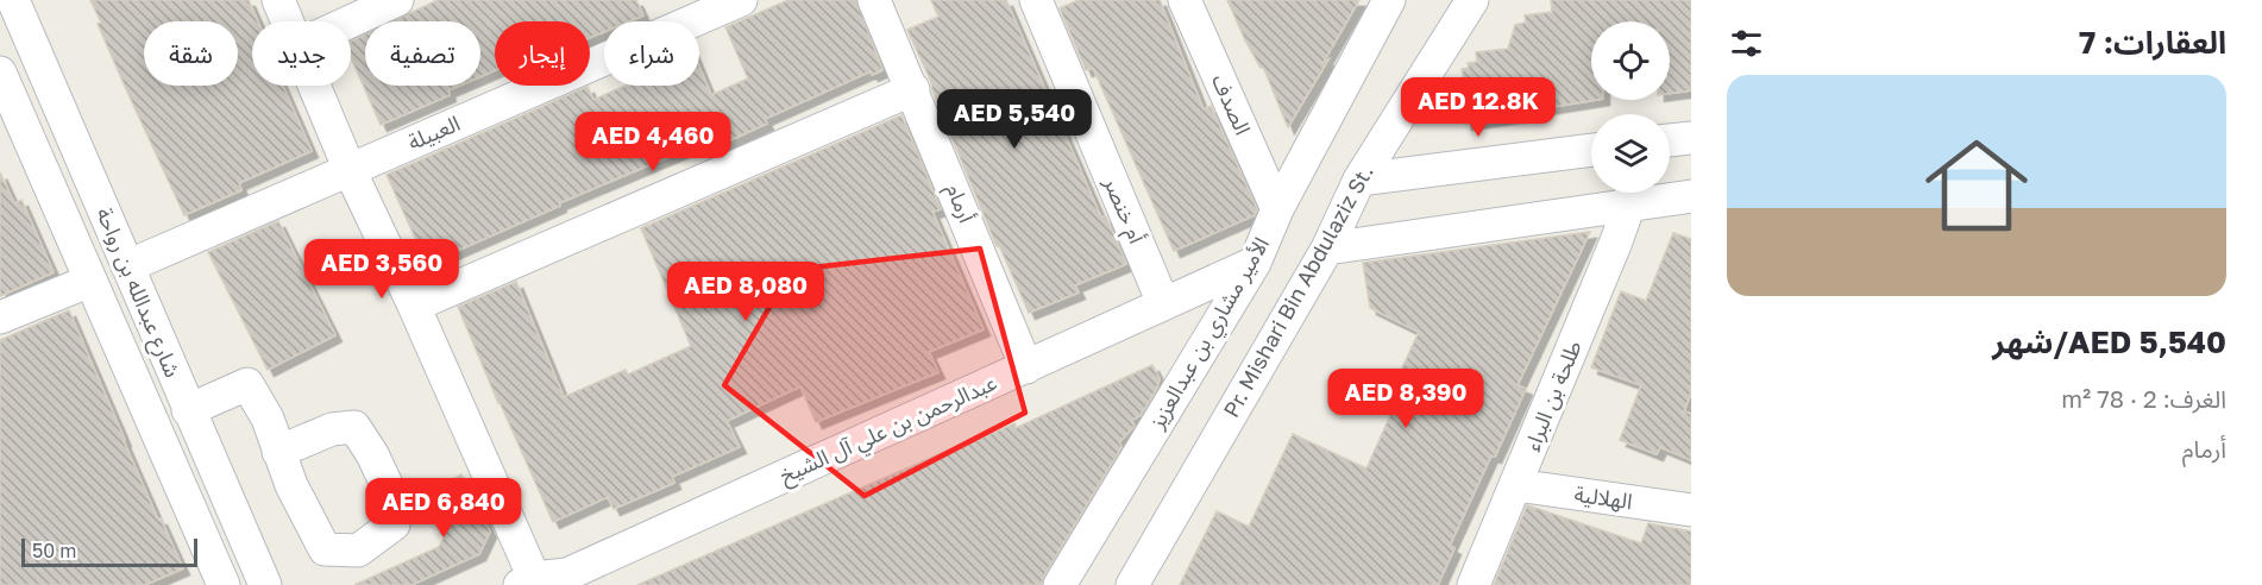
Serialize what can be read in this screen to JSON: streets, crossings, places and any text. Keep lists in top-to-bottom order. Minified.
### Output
{"streets":{"street":["الصدف","العبيلة","أرمام","أم خنصر","Pr. Mishari Bin Abdulaziz St.","شارع عبدالله بن رواحة","الأمير مشاري بن عبدالعزيز","طلحة بن البراء","عبدالرحمن بن علي آل الشيخ","الهلالية"]},"crossings":[["الصدف","الأمير مشاري بن عبدالعزيز"],["العبيلة","شارع عبدالله بن رواحة"],["أرمام","عبدالرحمن بن علي آل الشيخ"],["أم خنصر","عبدالرحمن بن علي آل الشيخ"],["الأمير مشاري بن عبدالعزيز","عبدالرحمن بن علي آل الشيخ"],["طلحة بن البراء","الهلالية"]],"scale_bar":"50 m","page":{"heading":"العقارات: 7","chip":["شراء","إيجار","تصفية","جديد","شقة"],"price":["AED 12.8K","AED 5,540","AED 4,460","AED 3,560","AED 8,080","AED 8,390","AED 6,840"],"list":[{"name":"AED 5,540/شهر","note":"الغرف: 2 · 78 m² · أرمام"}],"scale":"50 m"}}
